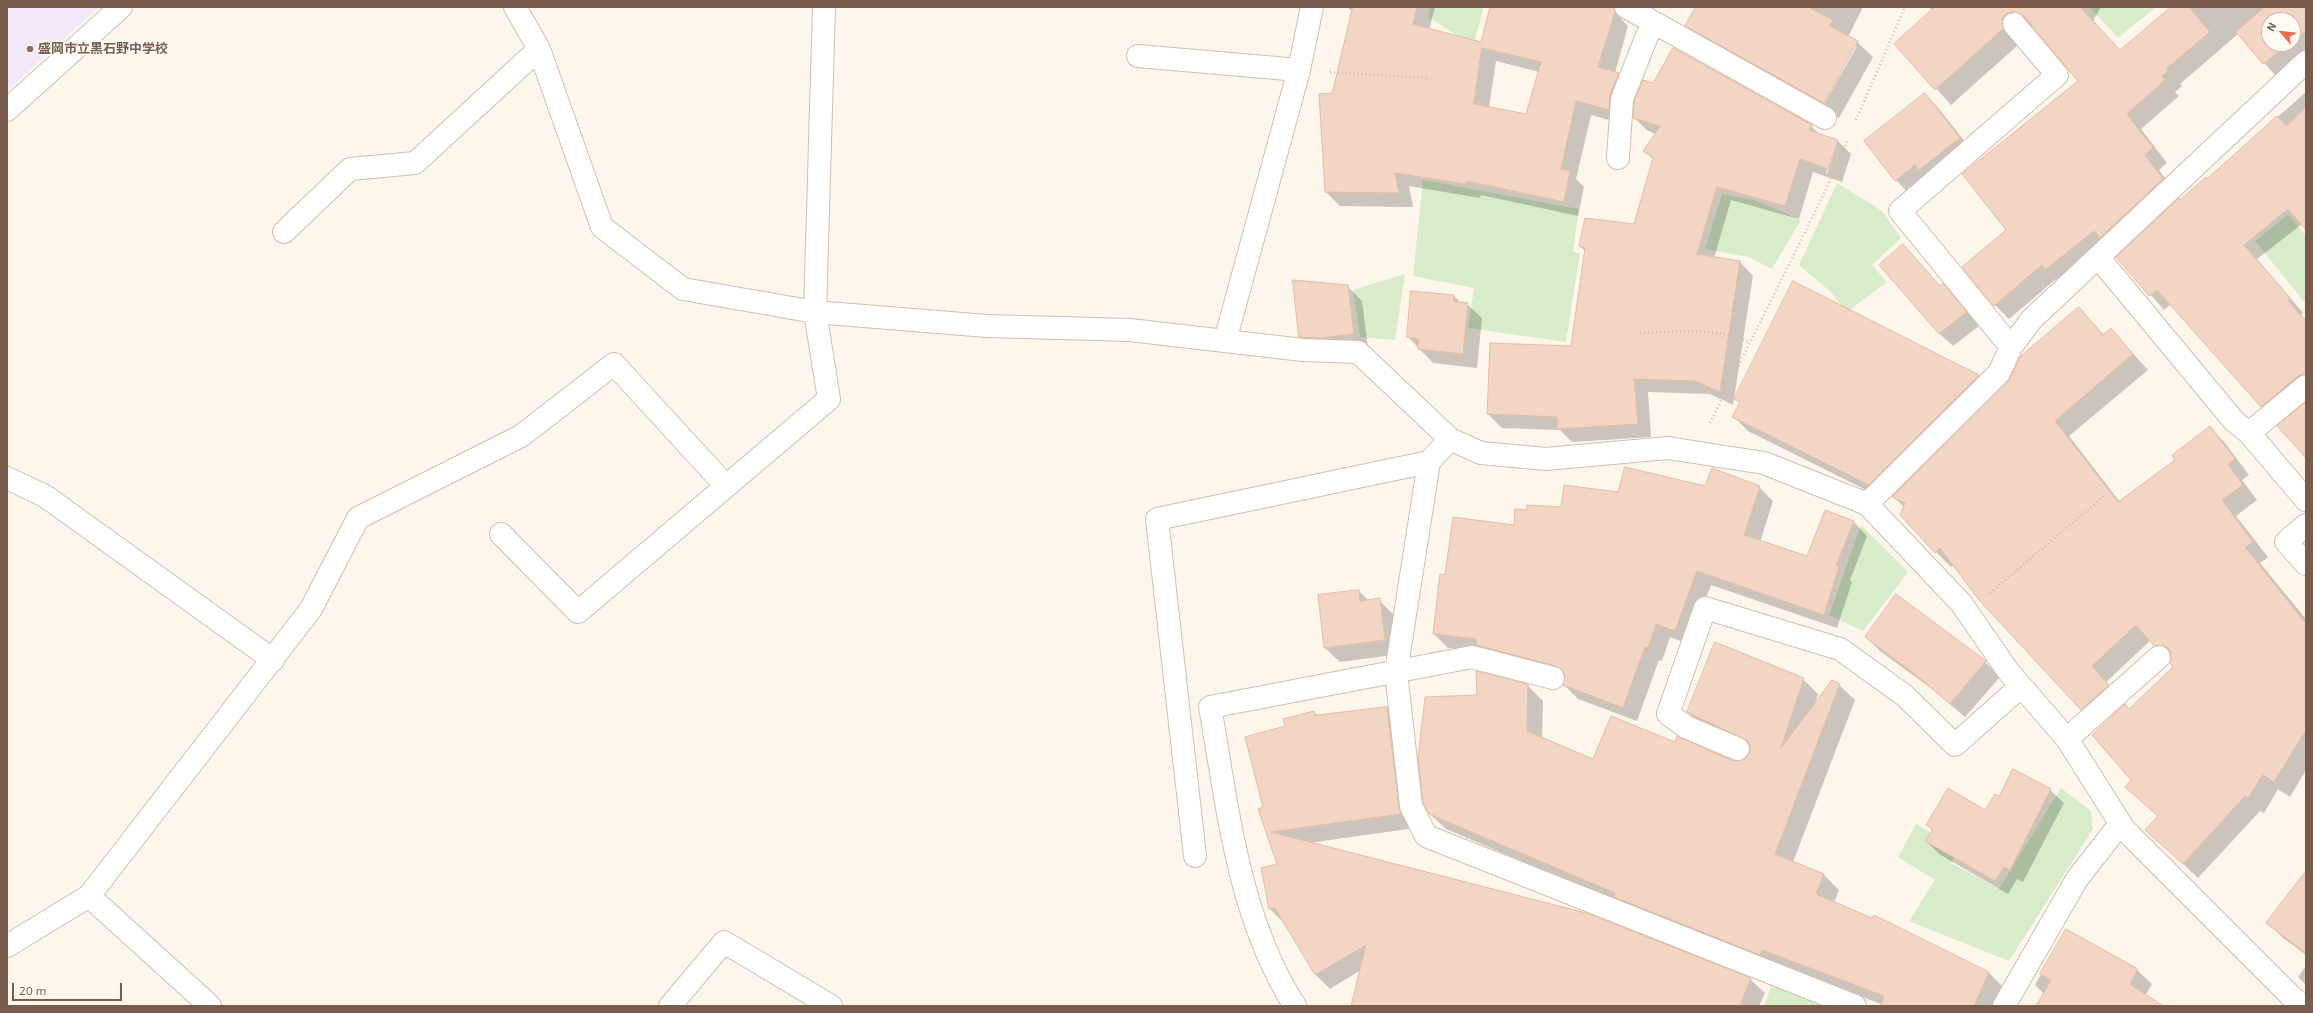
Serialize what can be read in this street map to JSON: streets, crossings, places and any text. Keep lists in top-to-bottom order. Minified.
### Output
{"places":["盛岡市立黒石野中学校"],"scale_bar":"20 m","north":"top left"}
